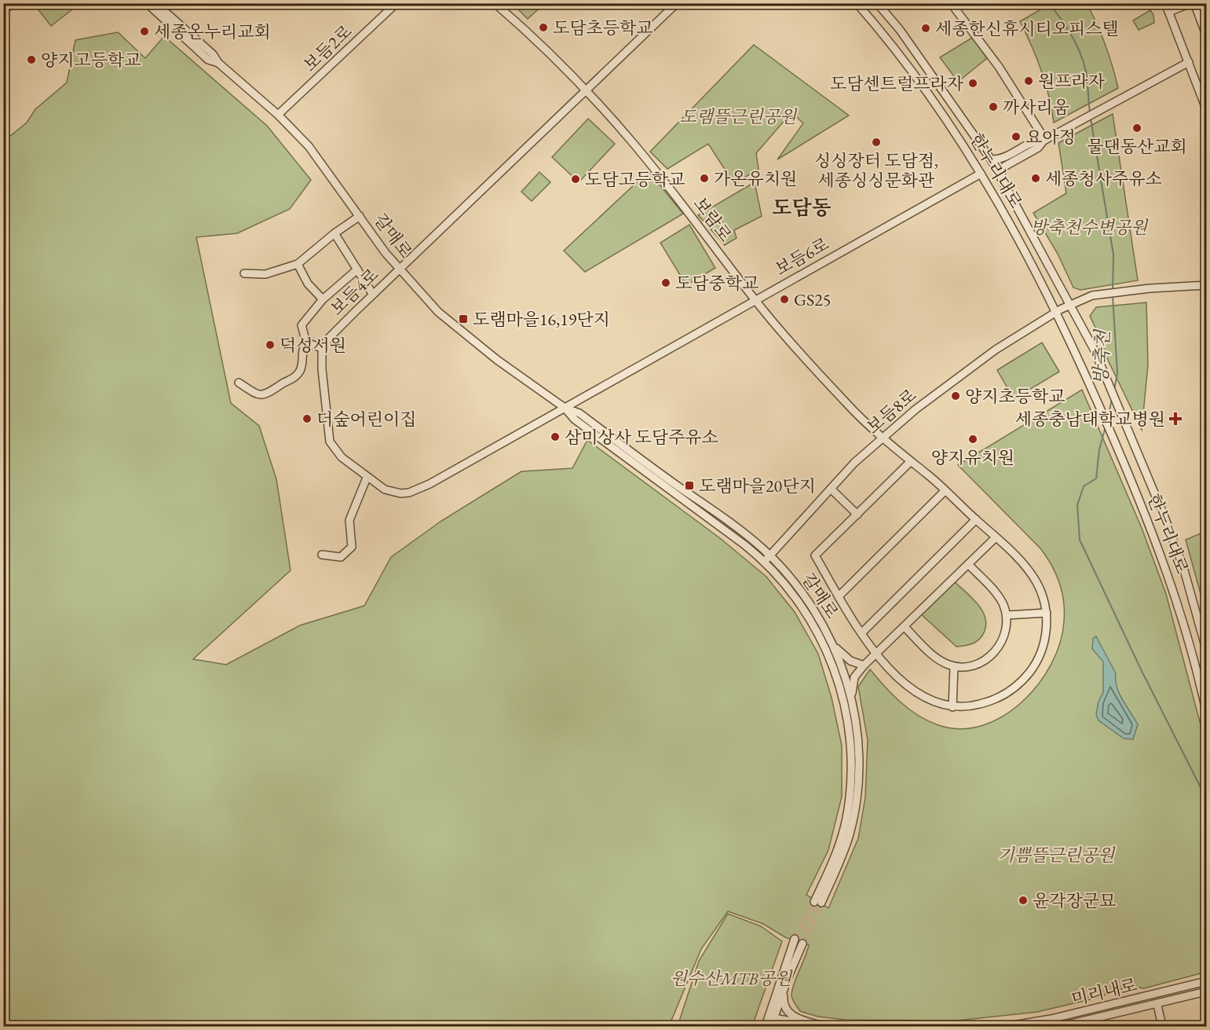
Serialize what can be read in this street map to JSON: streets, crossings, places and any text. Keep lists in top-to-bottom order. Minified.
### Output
{"streets":{"street":["보듬2로","한누리대로","보람로","갈매로","보듬6로","보듬4로","보듬8로","미리내로"]},"crossings":[["보듬2로","갈매로"],["한누리대로","보듬6로"],["한누리대로","보듬8로"],["보람로","보듬6로"],["보람로","보듬4로"],["보람로","보듬8로"],["갈매로","보듬6로"],["갈매로","보듬4로"],["갈매로","보듬8로"]],"districts":["도담동"],"water":["방축천"],"parks":["도램뜰근린공원","방축천수변공원","기쁨뜰근린공원","원수산MTB공원"],"places":{"other":["도담초등학교","세종한신휴시티오피스텔","세종온누리교회","양지고등학교","원프라자","도담센트럴프라자","까사리움","물댄동산교회","요아정","싱싱장터 도담점, 세종싱싱문화관","가온유치원","세종청사주유소","도담고등학교","도담중학교","GS25","덕성서원","양지초등학교","더숲어린이집","삼미상사 도담주유소","양지유치원","윤각장군묘"],"transit":["도램마을16,19단지","도램마을20단지"],"health":["세종충남대학교병원"]}}
